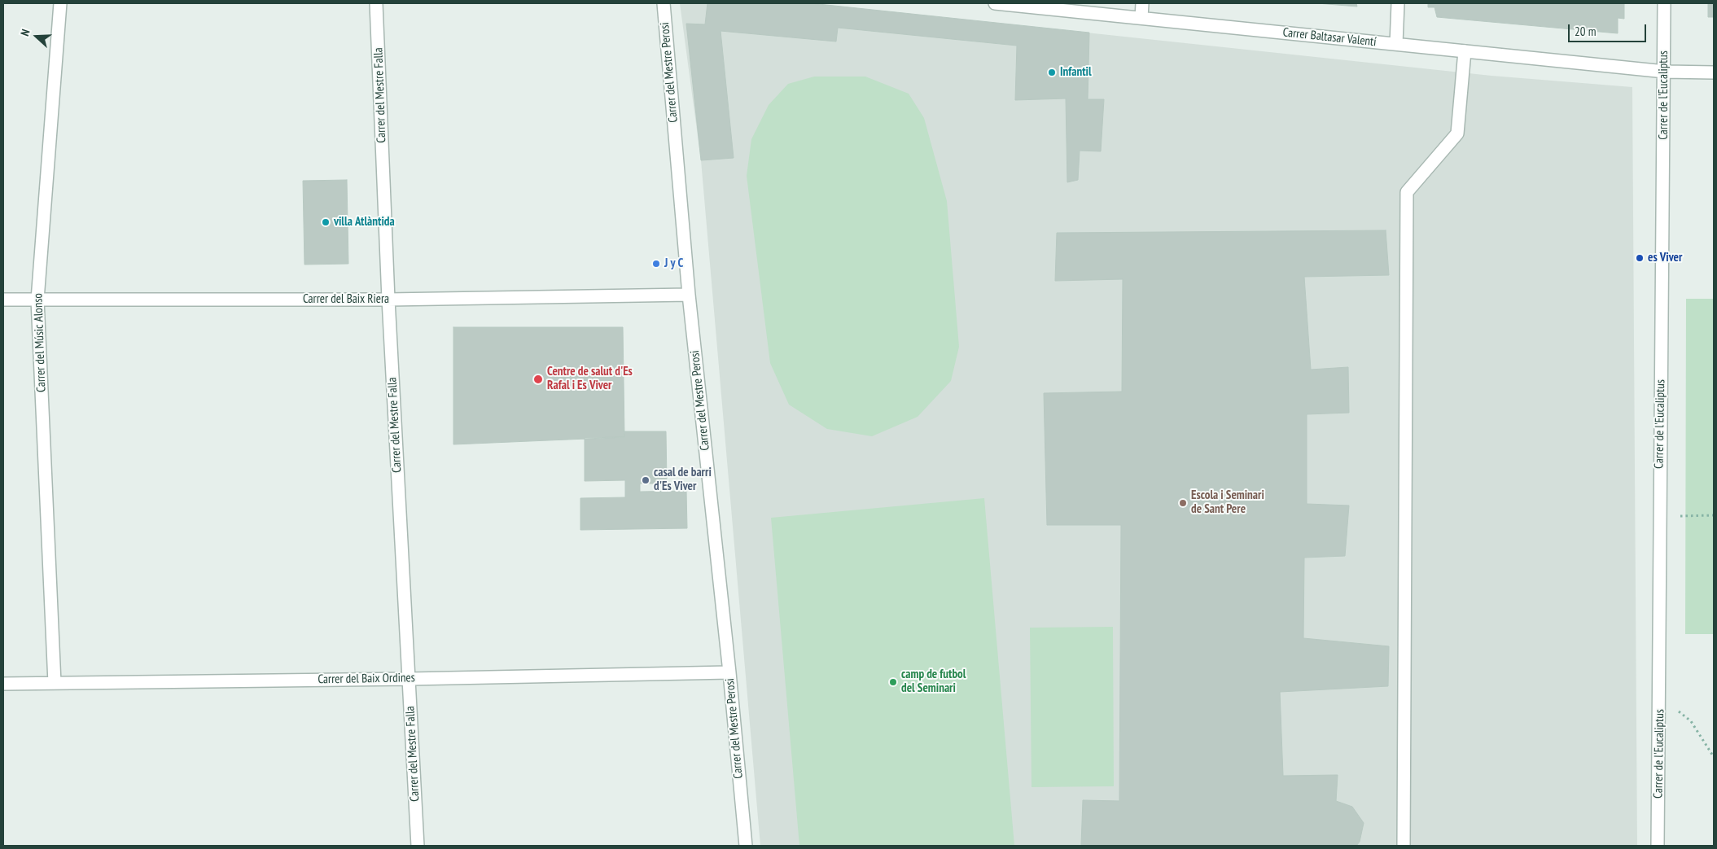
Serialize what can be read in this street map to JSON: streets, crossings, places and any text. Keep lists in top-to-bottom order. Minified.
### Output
{"streets":{"street":["Carrer Baltasar Valentí","Carrer del Mestre Perosi","Carrer del Mestre Falla","Carrer de l'Eucaliptus","Carrer del Baix Riera","Carrer del Músic Alonso","Carrer del Baix Ordines"]},"crossings":[["Carrer Baltasar Valentí","Carrer de l'Eucaliptus"],["Carrer del Mestre Perosi","Carrer del Baix Riera"],["Carrer del Mestre Perosi","Carrer del Baix Ordines"],["Carrer del Mestre Falla","Carrer del Baix Riera"],["Carrer del Mestre Falla","Carrer del Baix Ordines"],["Carrer del Baix Riera","Carrer del Músic Alonso"],["Carrer del Músic Alonso","Carrer del Baix Ordines"]],"places":["Infantil","villa Atlàntida","es Viver","J y C","Centre de salut d'Es Rafal i Es Viver","casal de barri d'Es Viver","Escola i Seminari de Sant Pere","camp de futbol del Seminari"],"scale_bar":"20 m","north":"left"}
